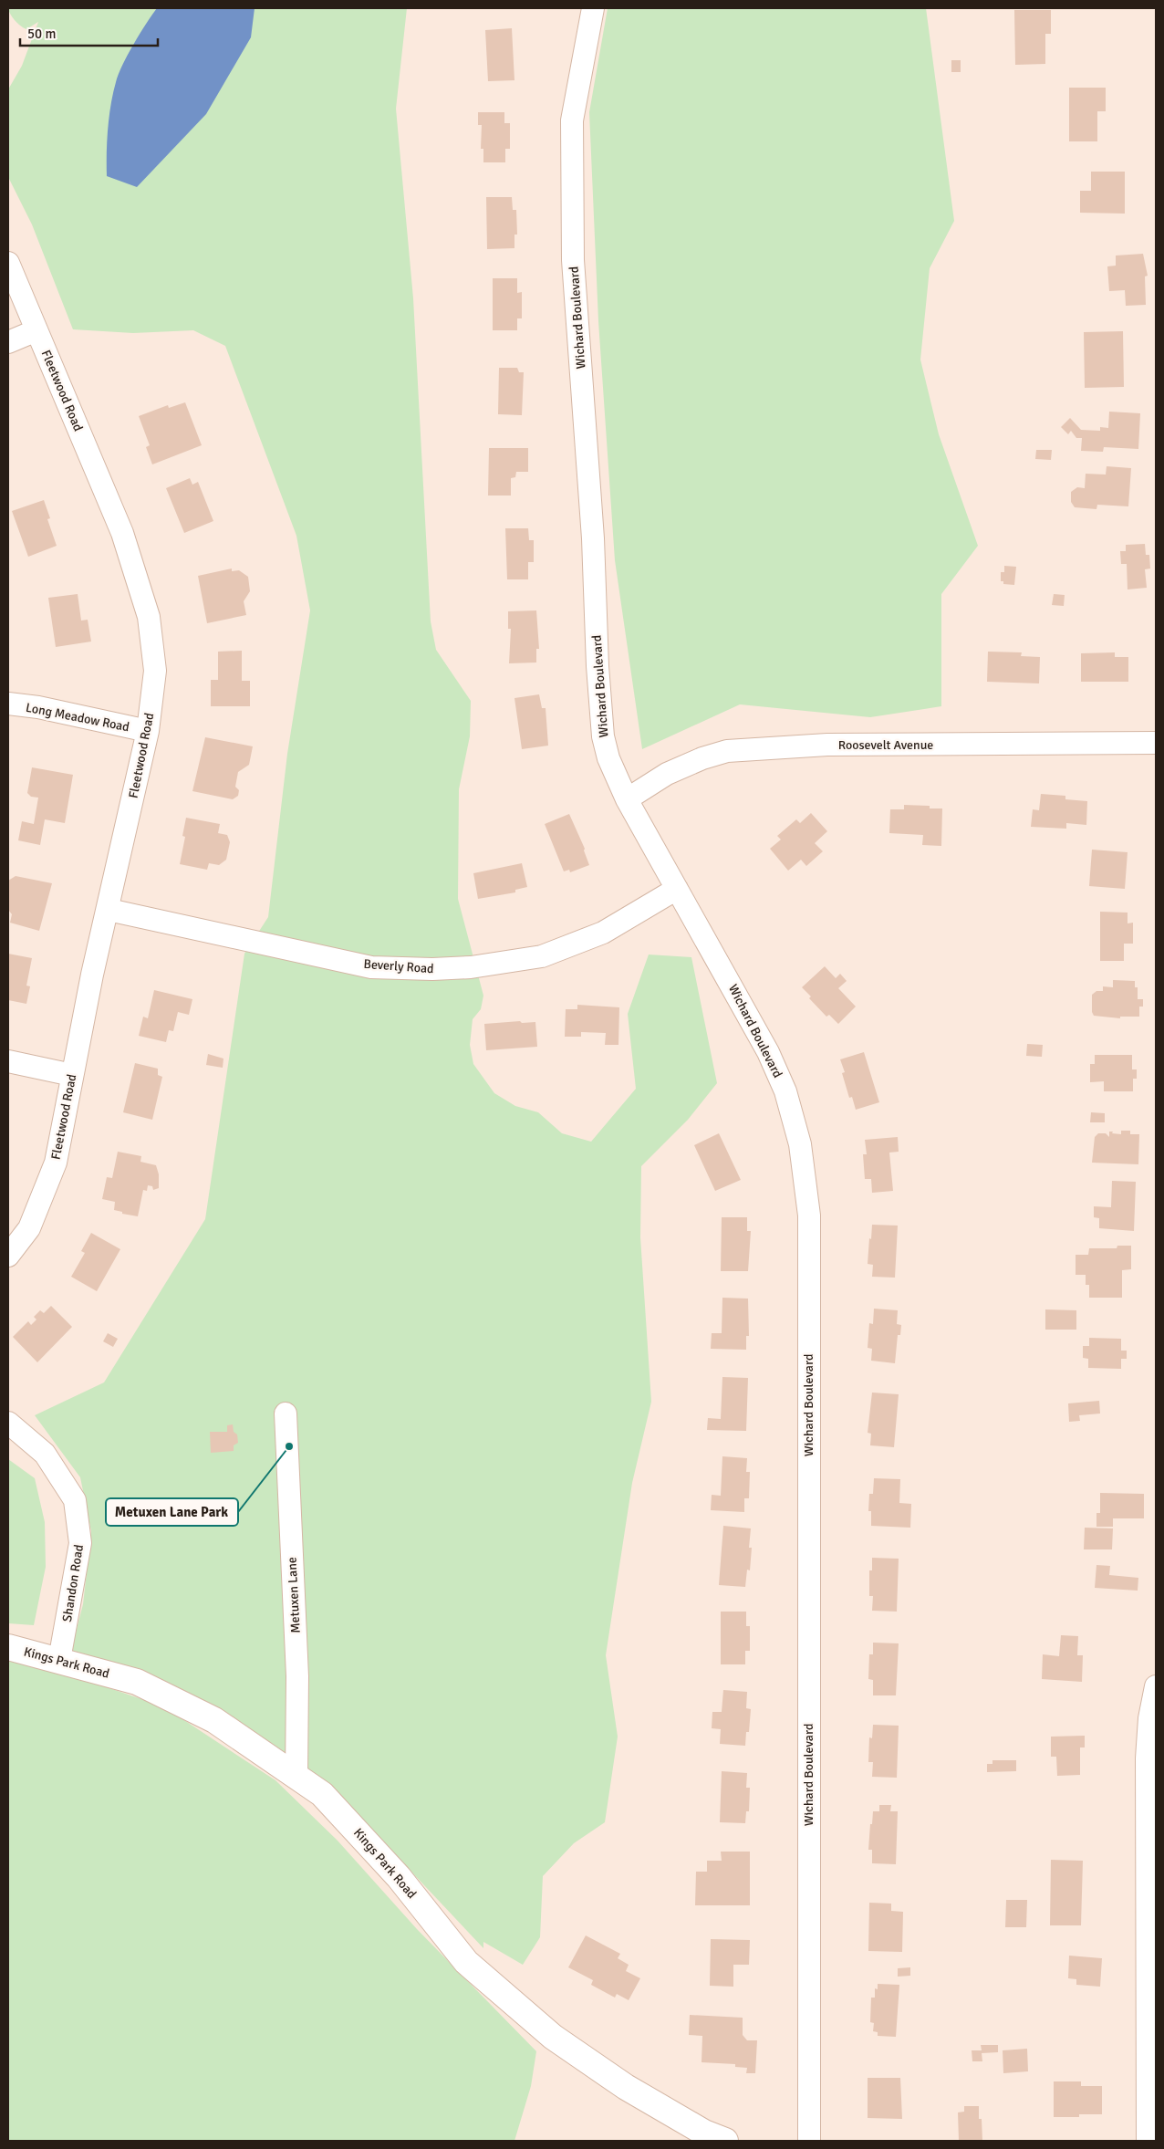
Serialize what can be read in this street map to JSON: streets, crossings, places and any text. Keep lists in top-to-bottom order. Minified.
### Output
{"streets":{"street":["Wichard Boulevard","Fleetwood Road","Long Meadow Road","Roosevelt Avenue","Beverly Road","Shandon Road","Metuxen Lane","Kings Park Road"]},"crossings":[["Wichard Boulevard","Roosevelt Avenue"],["Wichard Boulevard","Beverly Road"],["Fleetwood Road","Long Meadow Road"],["Fleetwood Road","Beverly Road"],["Shandon Road","Kings Park Road"],["Metuxen Lane","Kings Park Road"]],"places":["Metuxen Lane Park"],"scale_bar":"50 m"}
